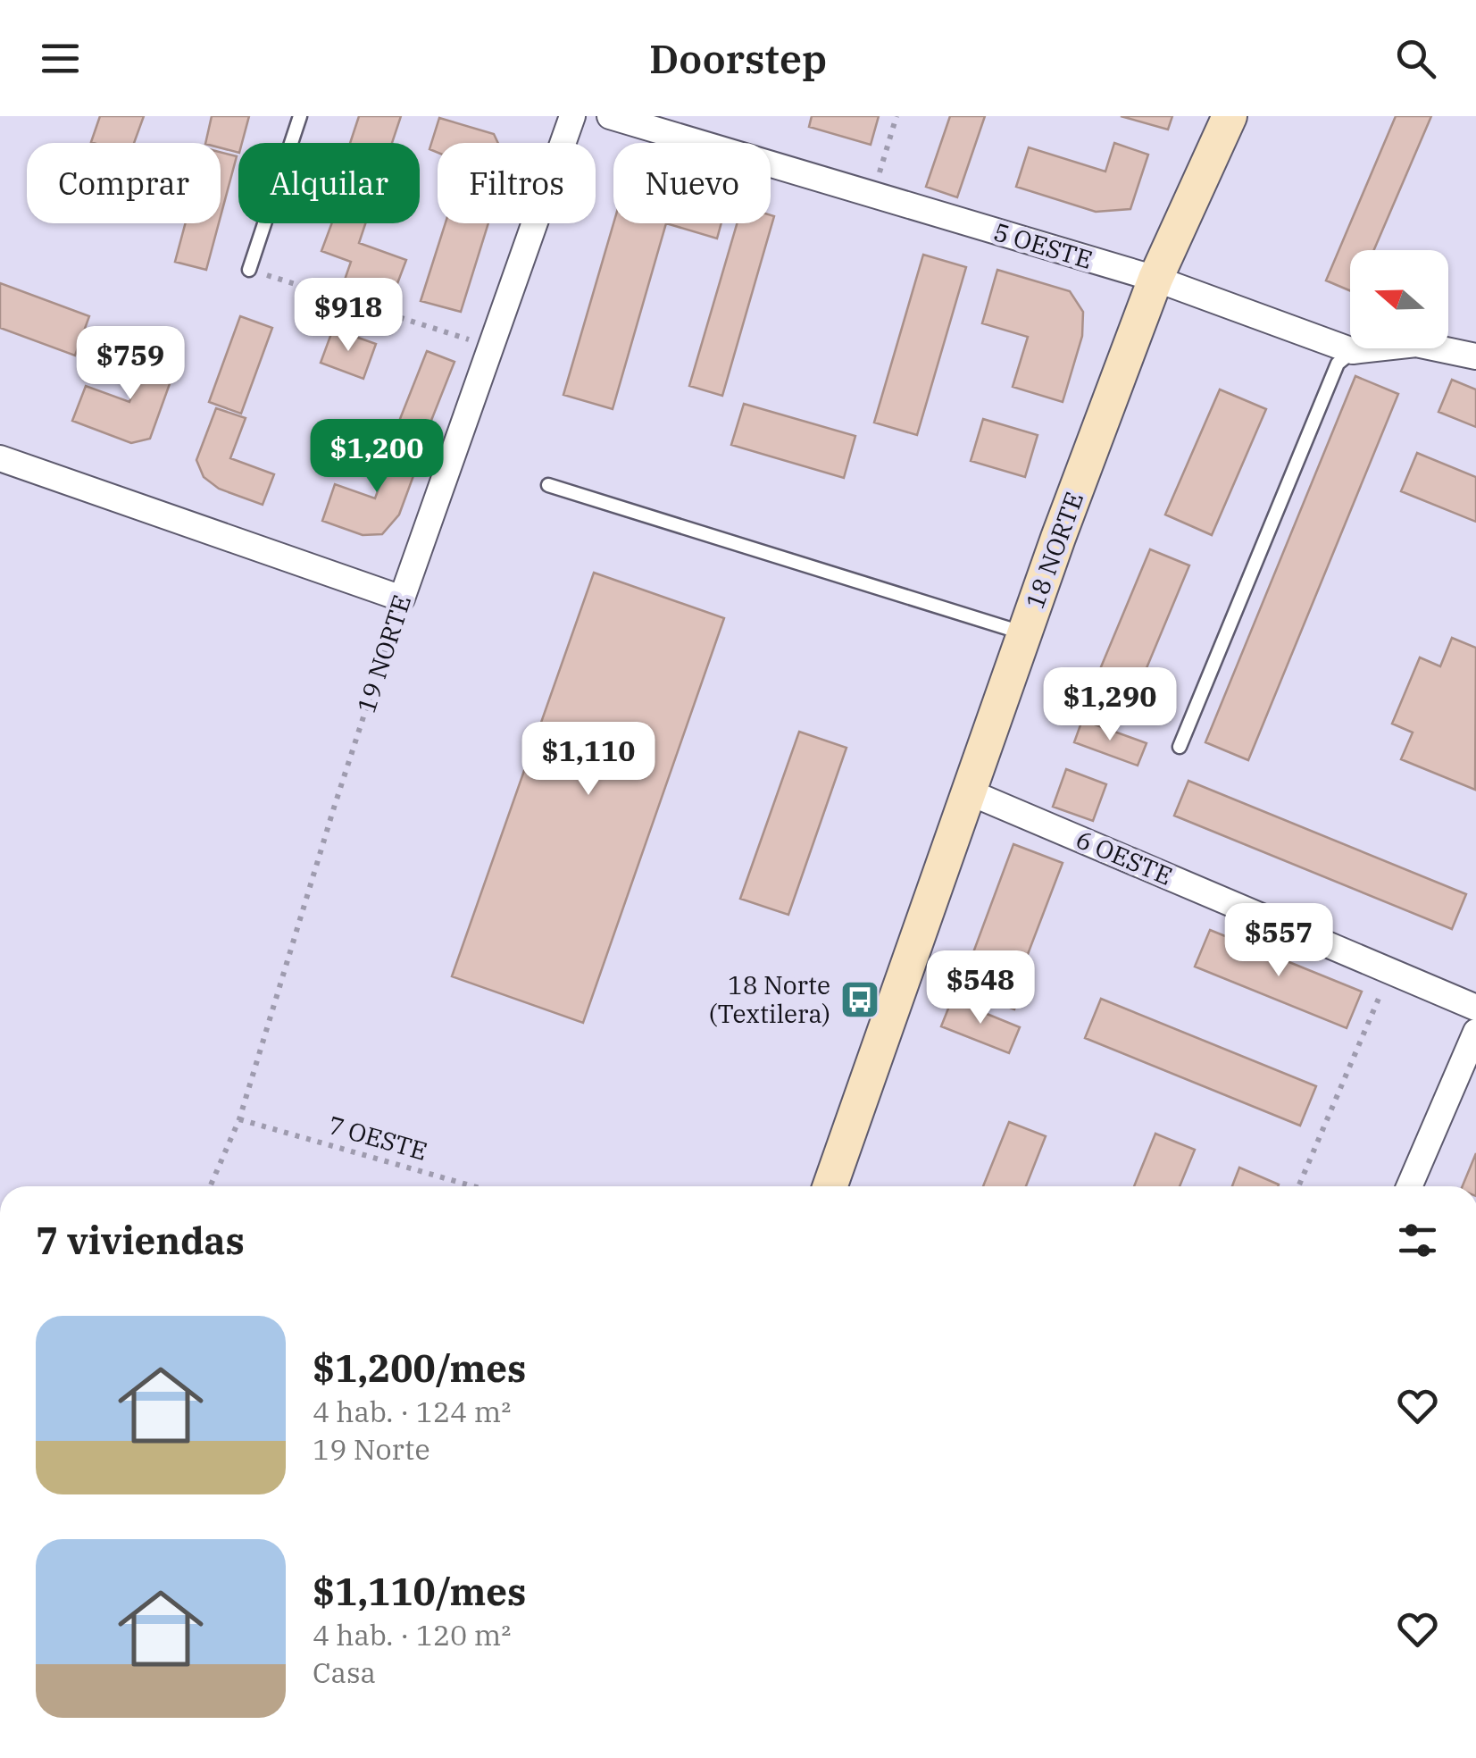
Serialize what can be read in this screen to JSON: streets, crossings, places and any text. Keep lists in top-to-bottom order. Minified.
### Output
{"streets":{"main road":["18 NORTE"],"street":["5 OESTE","19 NORTE","6 OESTE"],"path":["7 OESTE"]},"crossings":[["5 OESTE","18 NORTE"],["18 NORTE","6 OESTE"],["19 NORTE","7 OESTE"]],"places":{"bus stop":["18 Norte (Textilera)"]},"north":"left","page":{"header":"Doorstep","chip":["Comprar","Alquilar","Filtros","Nuevo"],"price":["$918","$759","$1,200","$1,290","$1,110","$557","$548"],"heading":"7 viviendas","list":[{"name":"$1,200/mes","note":"4 hab. · 124 m² · 19 Norte"},{"name":"$1,110/mes","note":"4 hab. · 120 m² · Casa"}]}}
